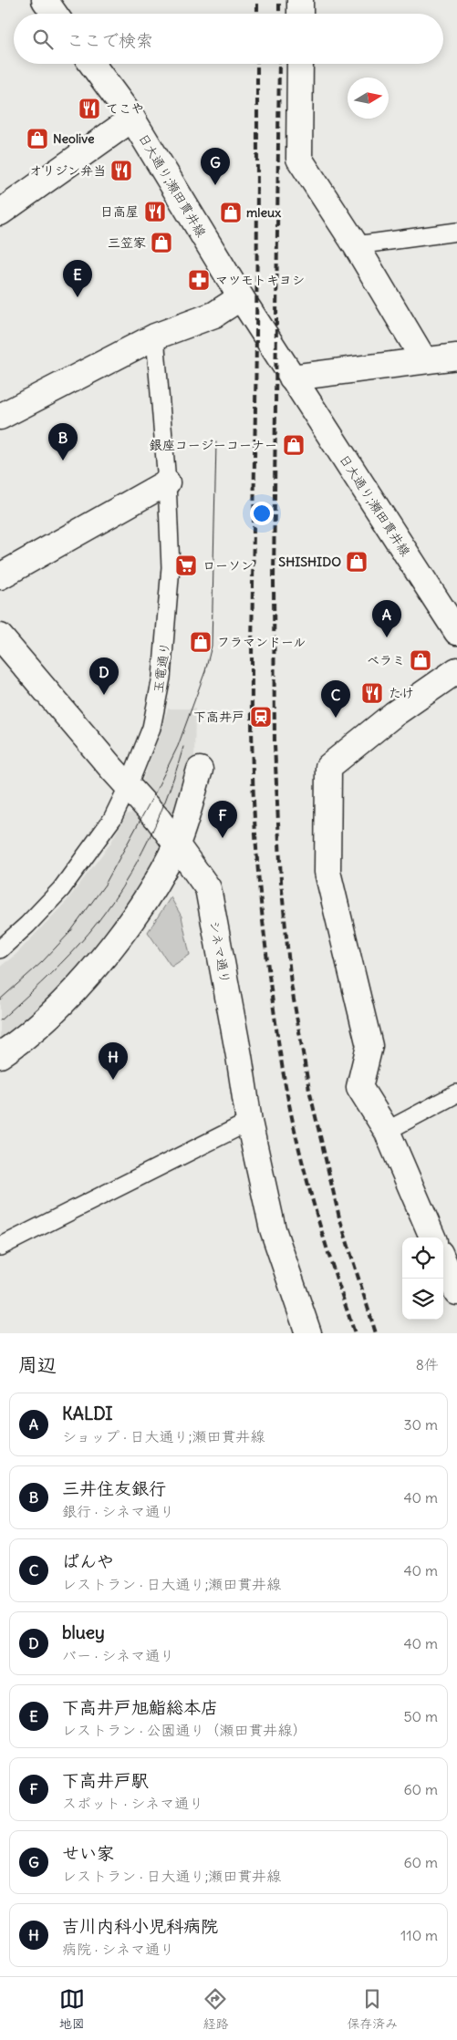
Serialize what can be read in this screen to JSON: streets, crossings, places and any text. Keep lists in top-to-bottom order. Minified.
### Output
{"streets":{"street":["日大通り;瀬田貫井線","シネマ通り"],"lane":["玉電通り"]},"crossings":[["玉電通り","シネマ通り"]],"places":{"restaurant":["てこや","オリジン弁当","日高屋","たけ"],"shop":["Neolive","mleux","三笠家","銀座コージーコーナー","SHISHIDO","フラマンドール","ベラミ"],"pharmacy":["マツモトキヨシ"],"supermarket":["ローソン"],"station":["下高井戸"]},"north":"right","page":{"search":"ここで検索","pins":["G","E","B","A","D","C","F","H"],"heading":["周辺","8件"],"list":[{"mark":"A","name":"KALDI","note":"ショップ · 日大通り;瀬田貫井線","value":"30 m"},{"mark":"B","name":"三井住友銀行","note":"銀行 · シネマ通り","value":"40 m"},{"mark":"C","name":"ぱんや","note":"レストラン · 日大通り;瀬田貫井線","value":"40 m"},{"mark":"D","name":"bluey","note":"バー · シネマ通り","value":"40 m"},{"mark":"E","name":"下高井戸旭鮨総本店","note":"レストラン · 公園通り（瀬田貫井線）","value":"50 m"},{"mark":"F","name":"下高井戸駅","note":"スポット · シネマ通り","value":"60 m"},{"mark":"G","name":"せい家","note":"レストラン · 日大通り;瀬田貫井線","value":"60 m"},{"mark":"H","name":"吉川内科小児科病院","note":"病院 · シネマ通り","value":"110 m"}],"nav":["地図","経路","保存済み"]}}
